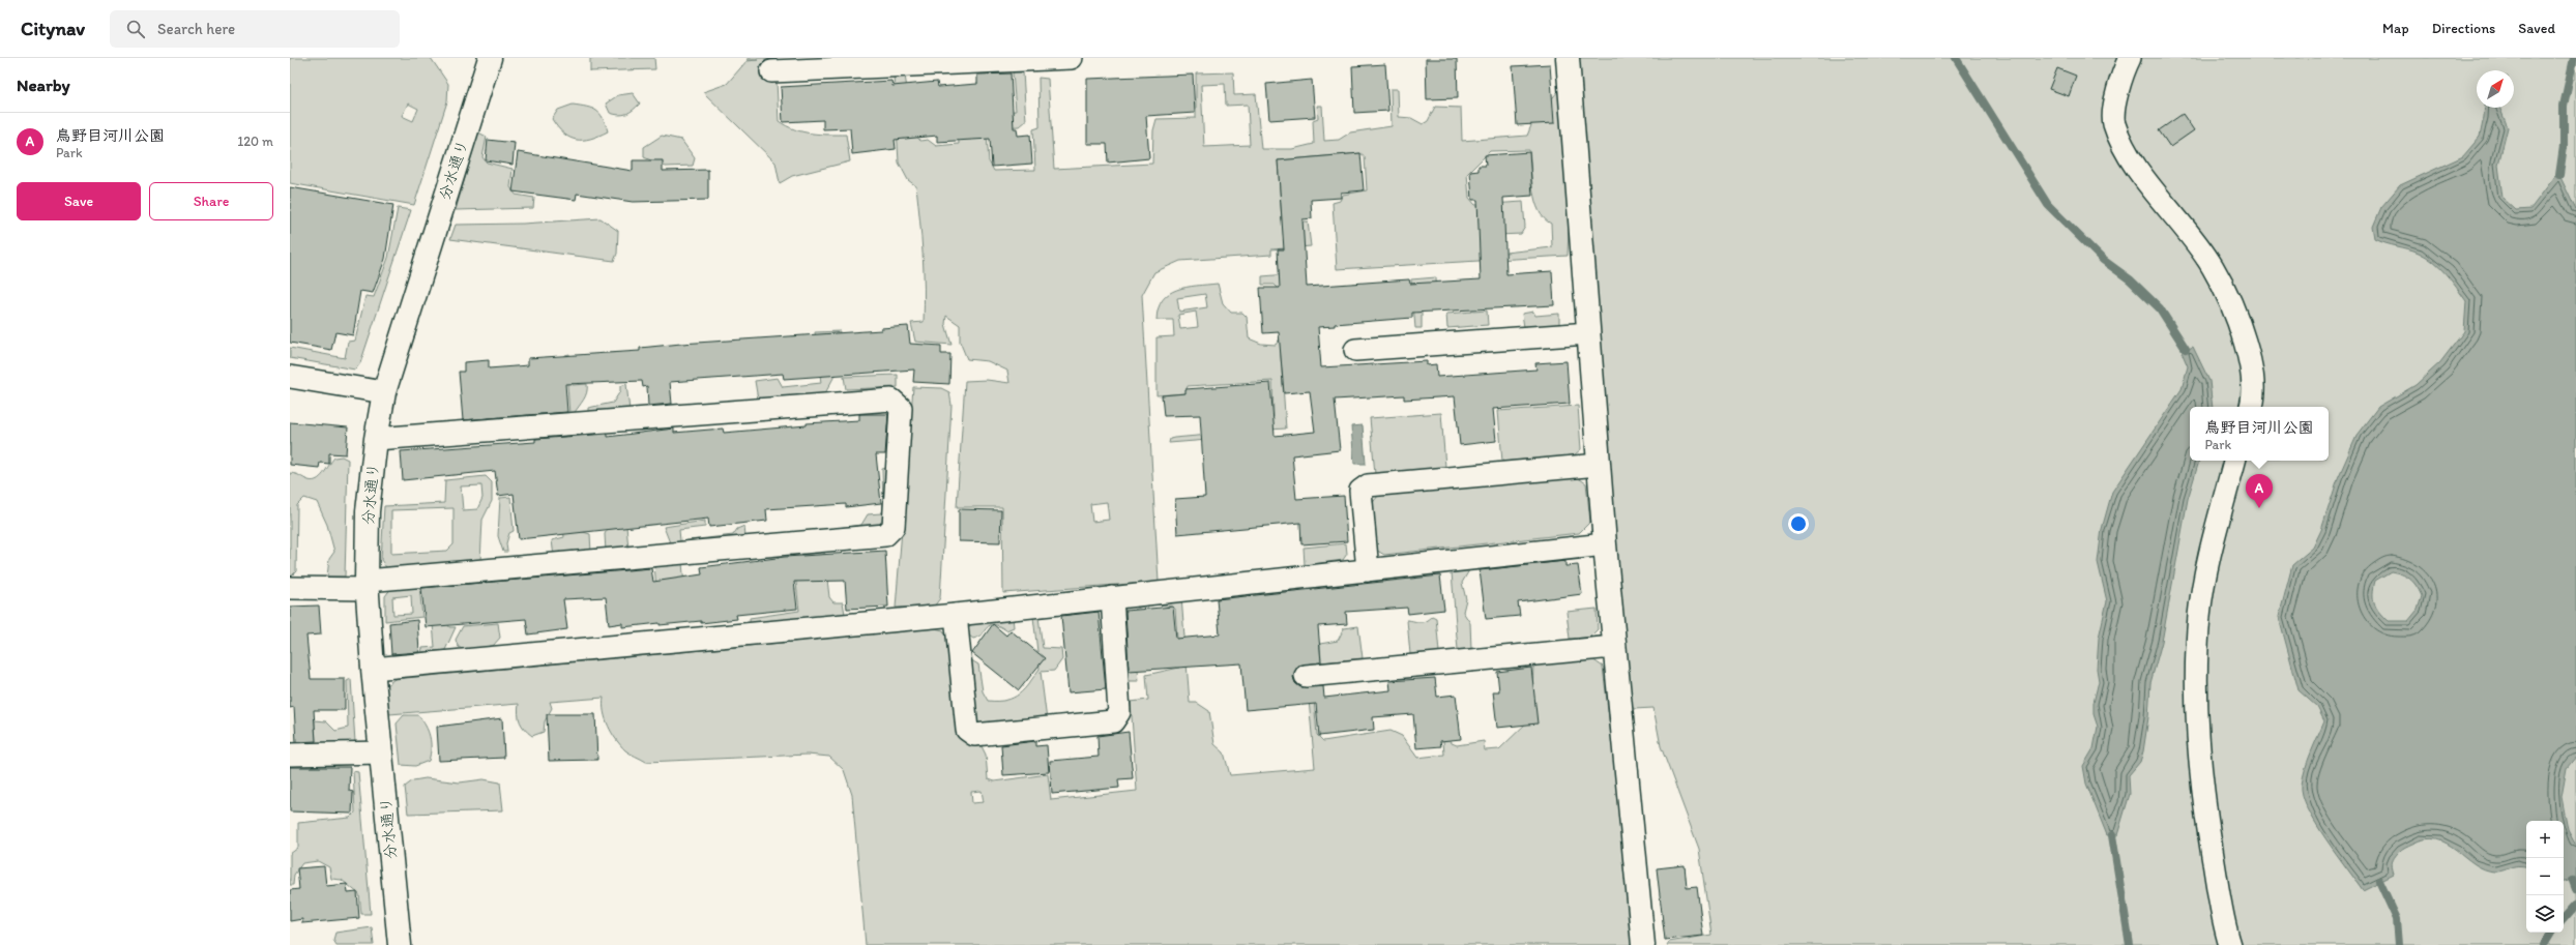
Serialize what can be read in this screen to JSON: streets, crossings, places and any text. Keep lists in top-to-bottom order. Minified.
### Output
{"streets":{"street":["分水通り"]},"north":"top right","page":{"header":"Citynav","search":"Search here","nav":["Map","Directions","Saved"],"heading":"Nearby","list":[{"mark":"A","name":"鳥野目河川公園","note":"Park","value":"120 m"}],"buttons":["Save","Share"],"popup":["鳥野目河川公園","Park"],"pins":"A","map_buttons":["+","−"]}}
